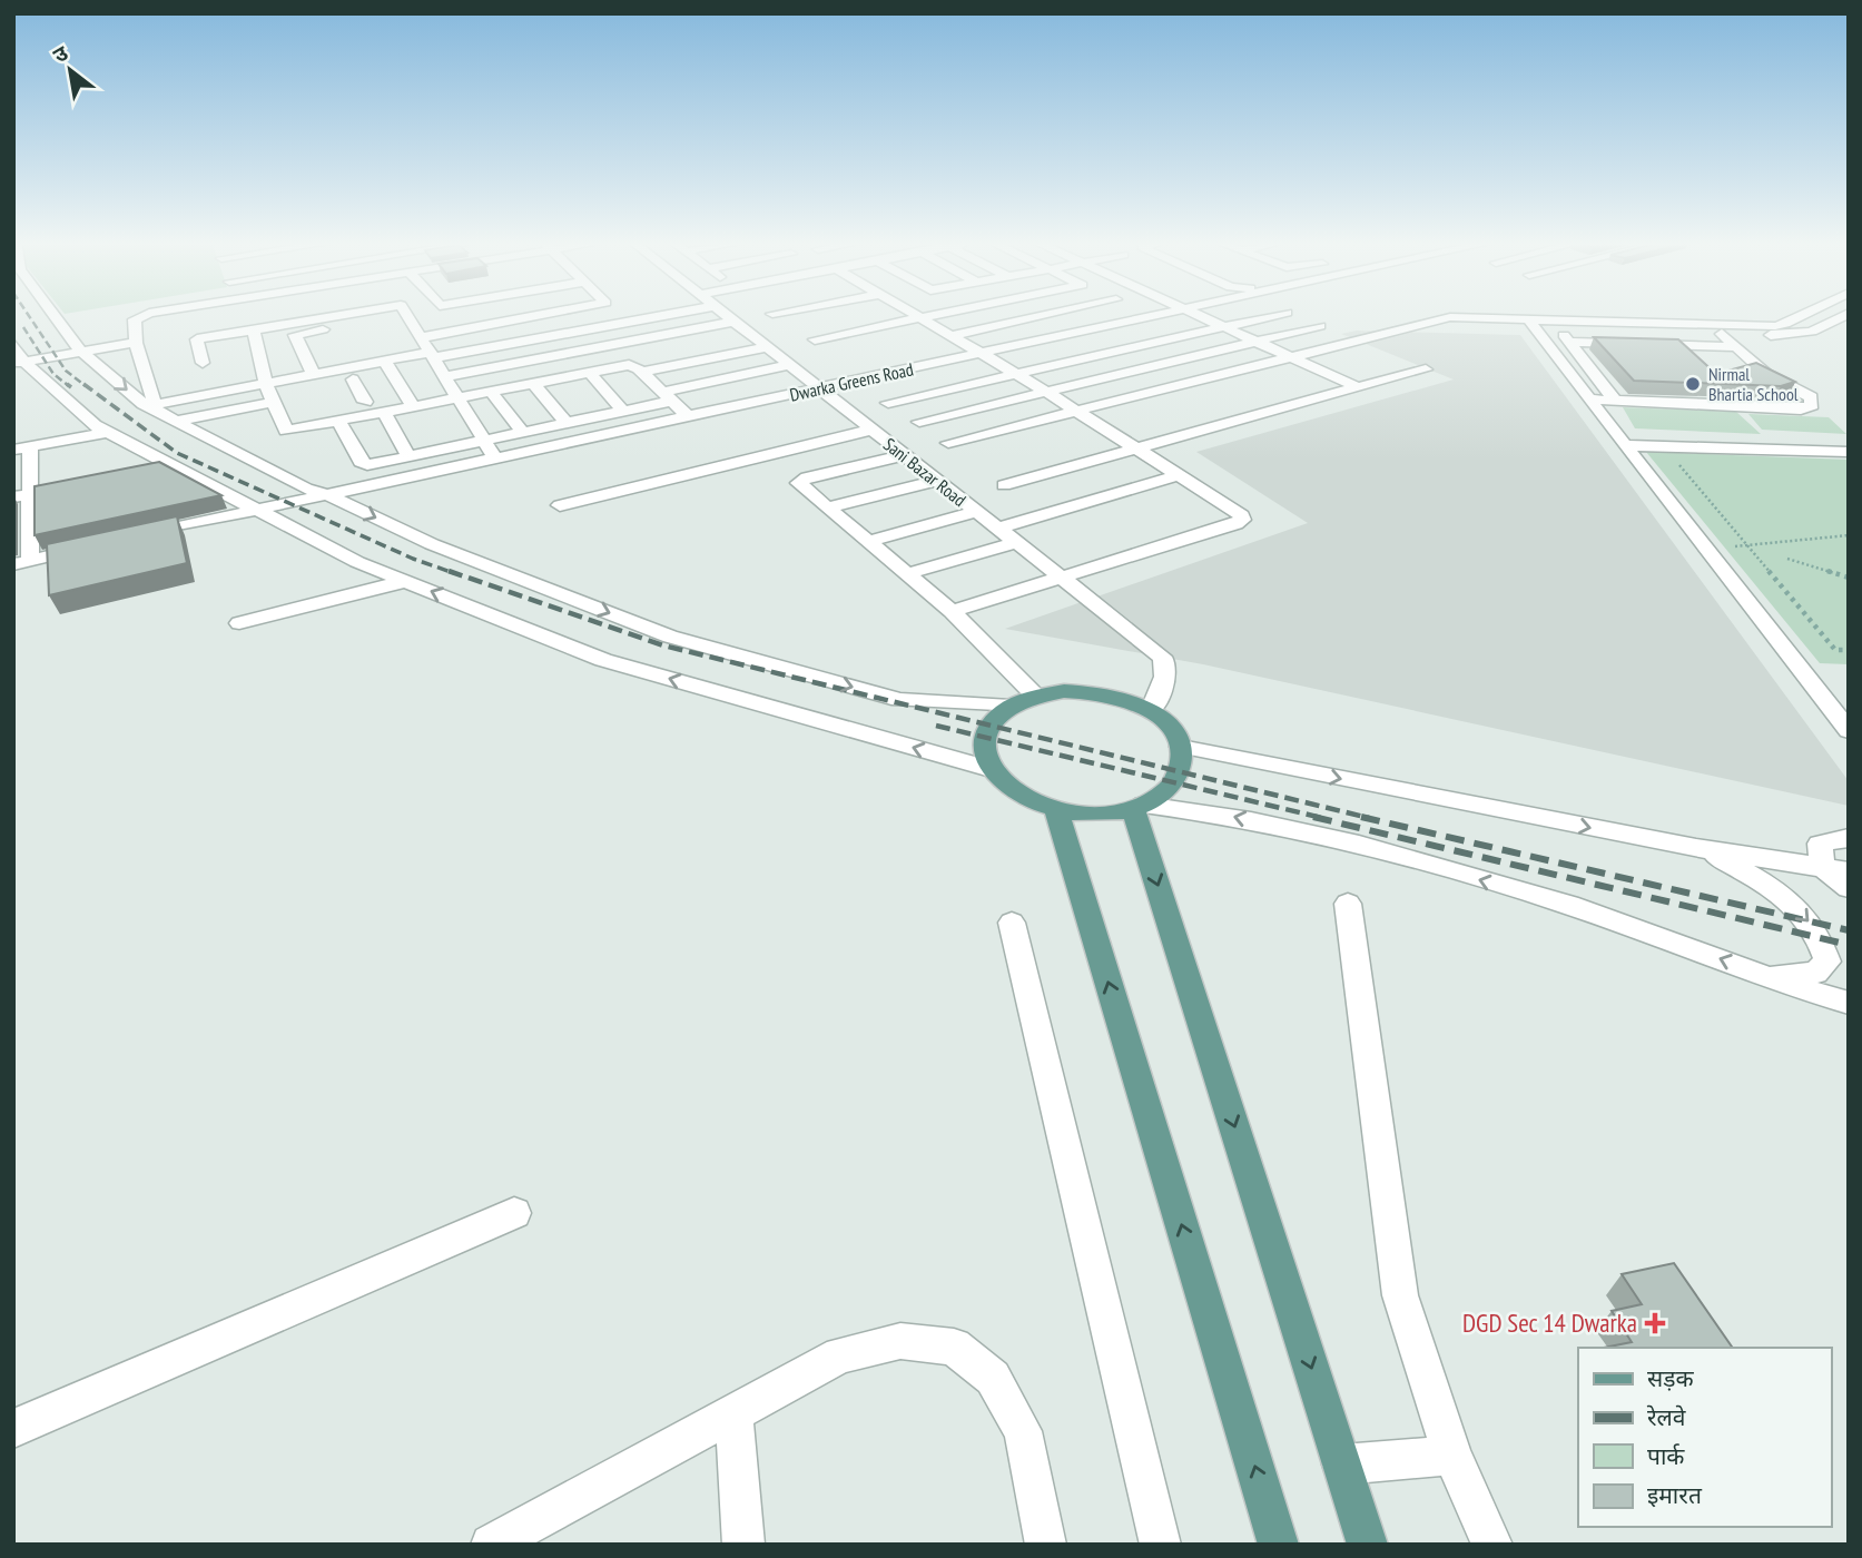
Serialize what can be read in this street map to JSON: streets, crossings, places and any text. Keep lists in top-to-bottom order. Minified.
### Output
{"streets":{"street":["Dwarka Greens Road","Sani Bazar Road"]},"crossings":[["Dwarka Greens Road","Sani Bazar Road"]],"places":{"other":["Nirmal Bhartia School"],"health":["DGD Sec 14 Dwarka"]},"legend":["सड़क","रेलवे","पार्क","इमारत"],"north":"top left"}
